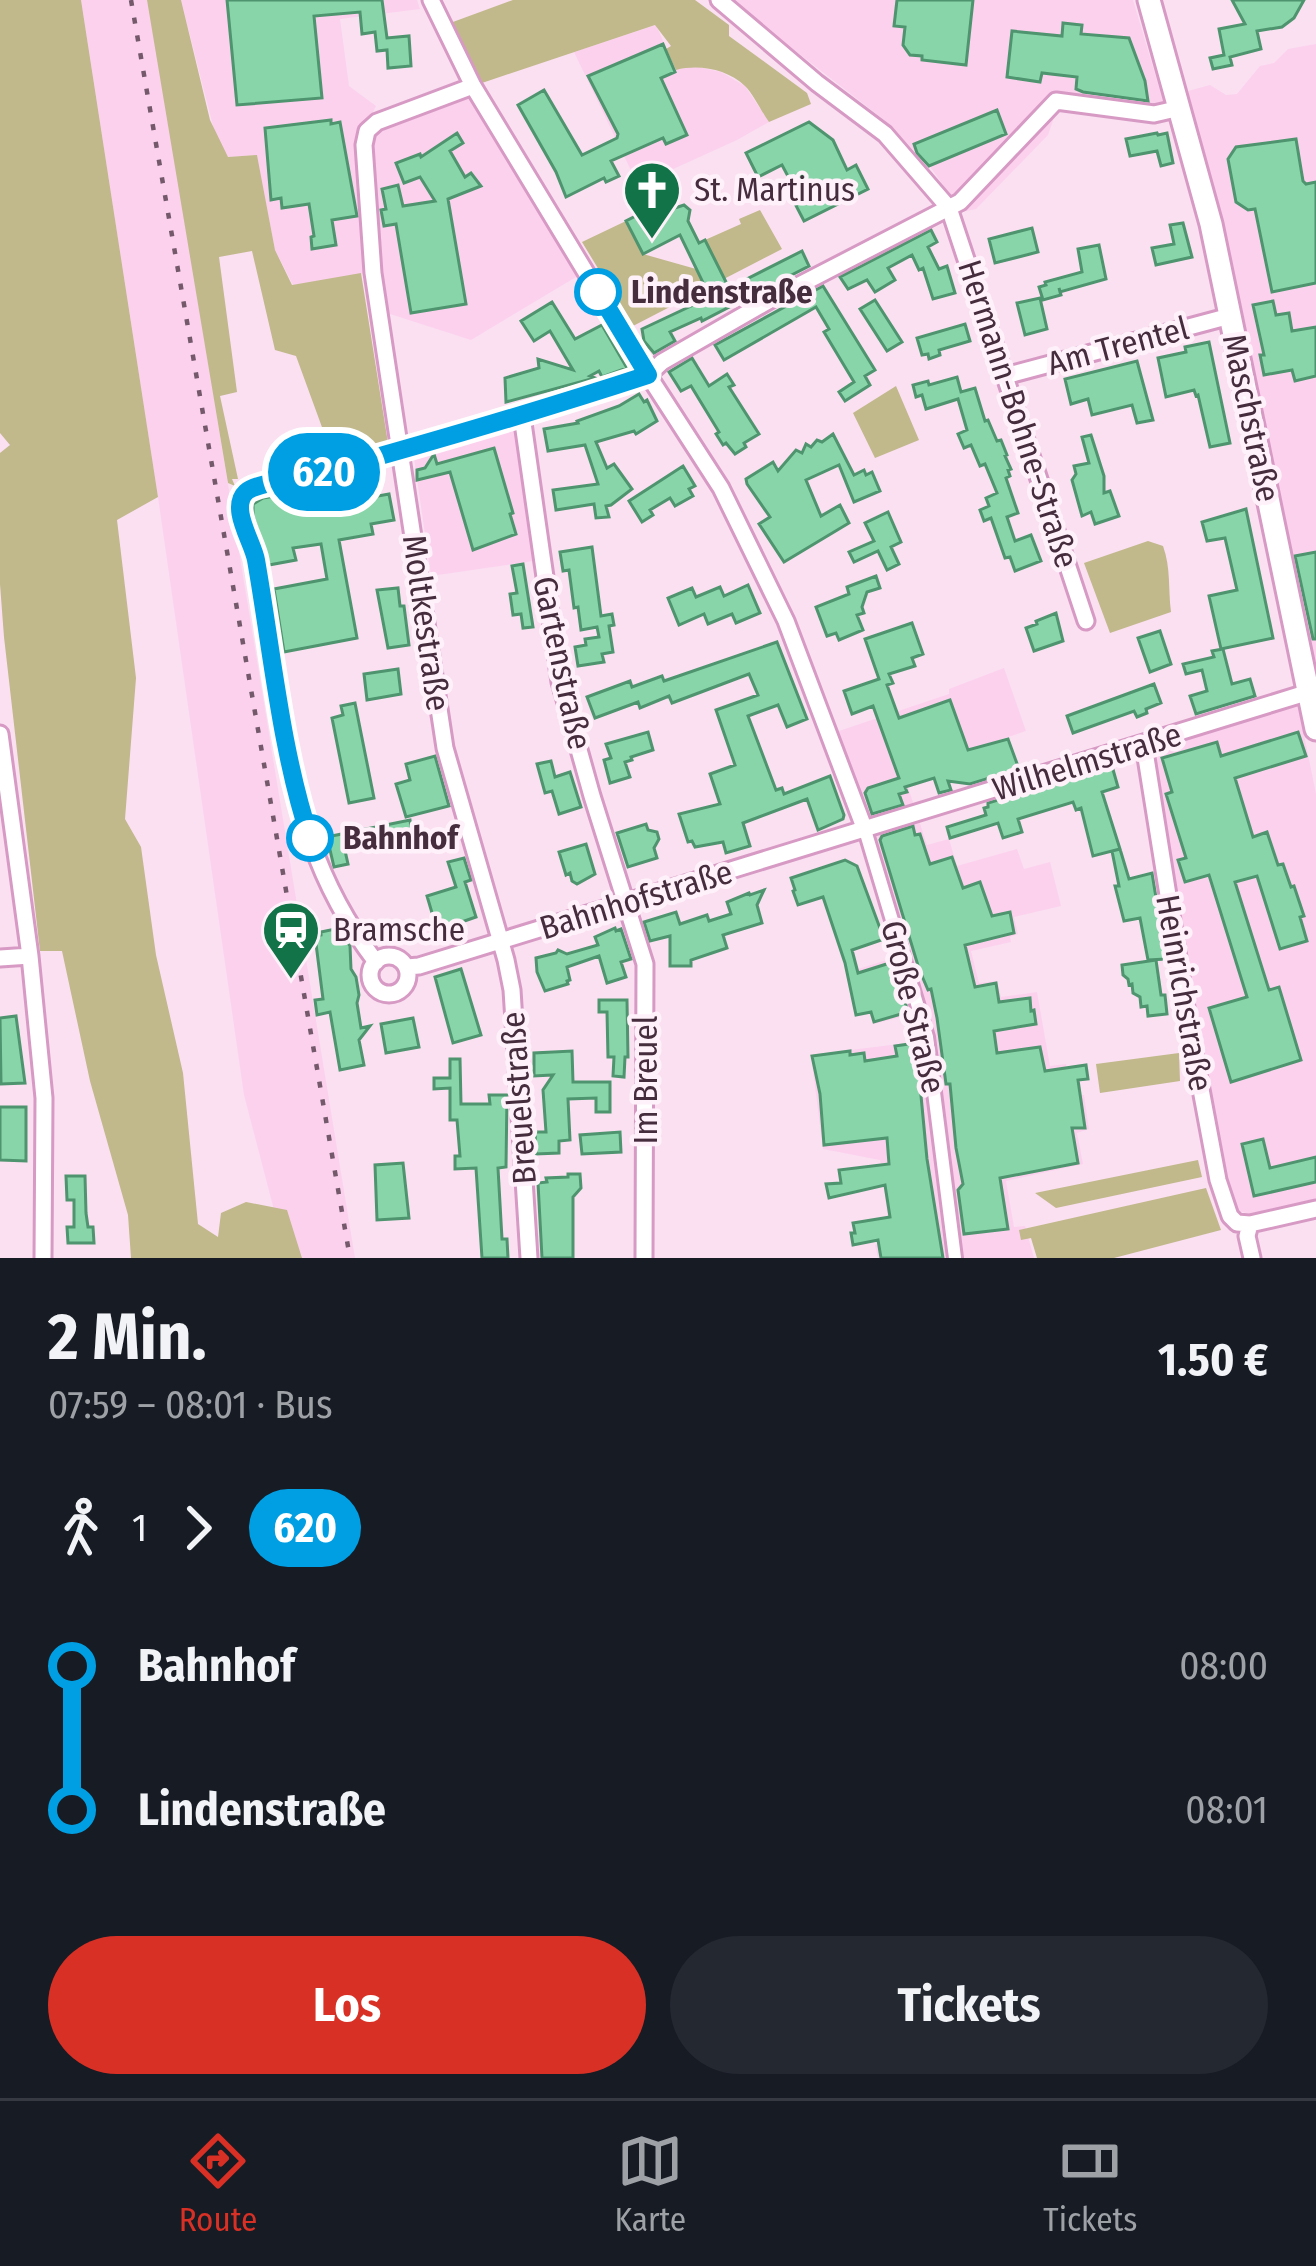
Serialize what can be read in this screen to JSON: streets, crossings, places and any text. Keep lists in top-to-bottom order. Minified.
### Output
{"streets":{"main road":["Maschstraße"],"street":["Am Trentel","Hermann-Bohne-Straße","Moltkestraße","Gartenstraße","Wilhelmstraße","Bahnhofstraße","Heinrichstraße","Große Straße","Im Breuel","Breuelstraße"]},"crossings":[["Am Trentel","Hermann-Bohne-Straße"],["Am Trentel","Maschstraße"],["Maschstraße","Wilhelmstraße"],["Moltkestraße","Bahnhofstraße"],["Moltkestraße","Breuelstraße"],["Gartenstraße","Bahnhofstraße"],["Gartenstraße","Im Breuel"],["Wilhelmstraße","Bahnhofstraße"],["Wilhelmstraße","Heinrichstraße"],["Wilhelmstraße","Große Straße"],["Bahnhofstraße","Große Straße"],["Bahnhofstraße","Im Breuel"],["Bahnhofstraße","Breuelstraße"]],"places":{"church":["St. Martinus"],"other":["Lindenstraße","Bahnhof"],"station":["Bramsche"]},"lines":["bus line 620"],"page":{"on_map":"620","heading":["2 Min.","07:59 – 08:01 · Bus","1.50 €"],"legs":["1","620"],"list":[{"name":"Bahnhof","value":"08:00"},{"name":"Lindenstraße","value":"08:01"}],"buttons":["Los","Tickets"],"tabs":["Route","Karte","Tickets"]}}
